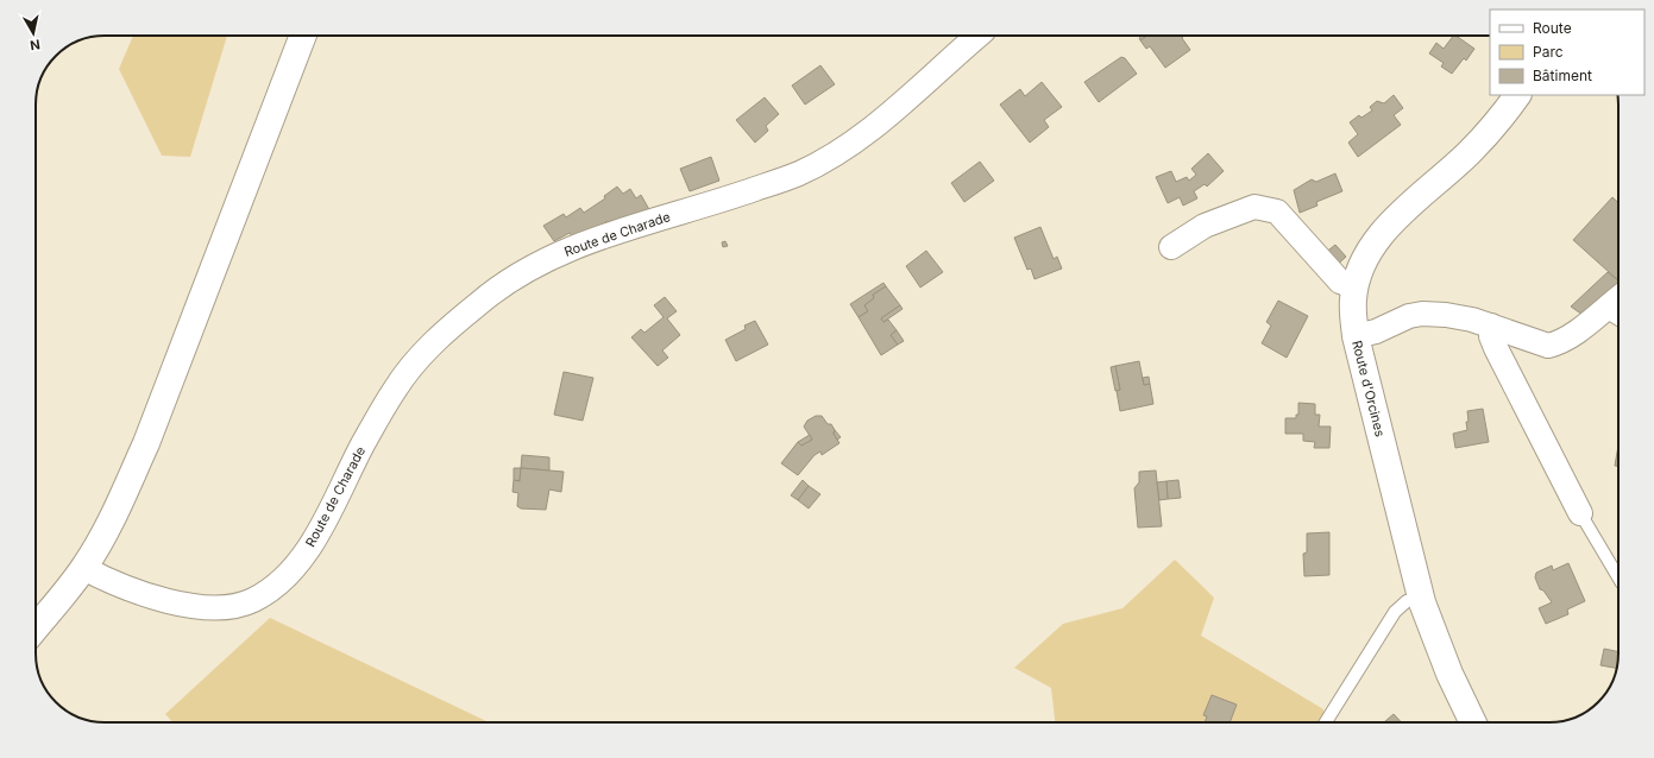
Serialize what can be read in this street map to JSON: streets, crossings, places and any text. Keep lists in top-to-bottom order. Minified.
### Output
{"streets":{"main road":["Route d'Orcines"],"street":["Route de Charade"]},"legend":["Route","Parc","Bâtiment"],"north":"bottom"}
